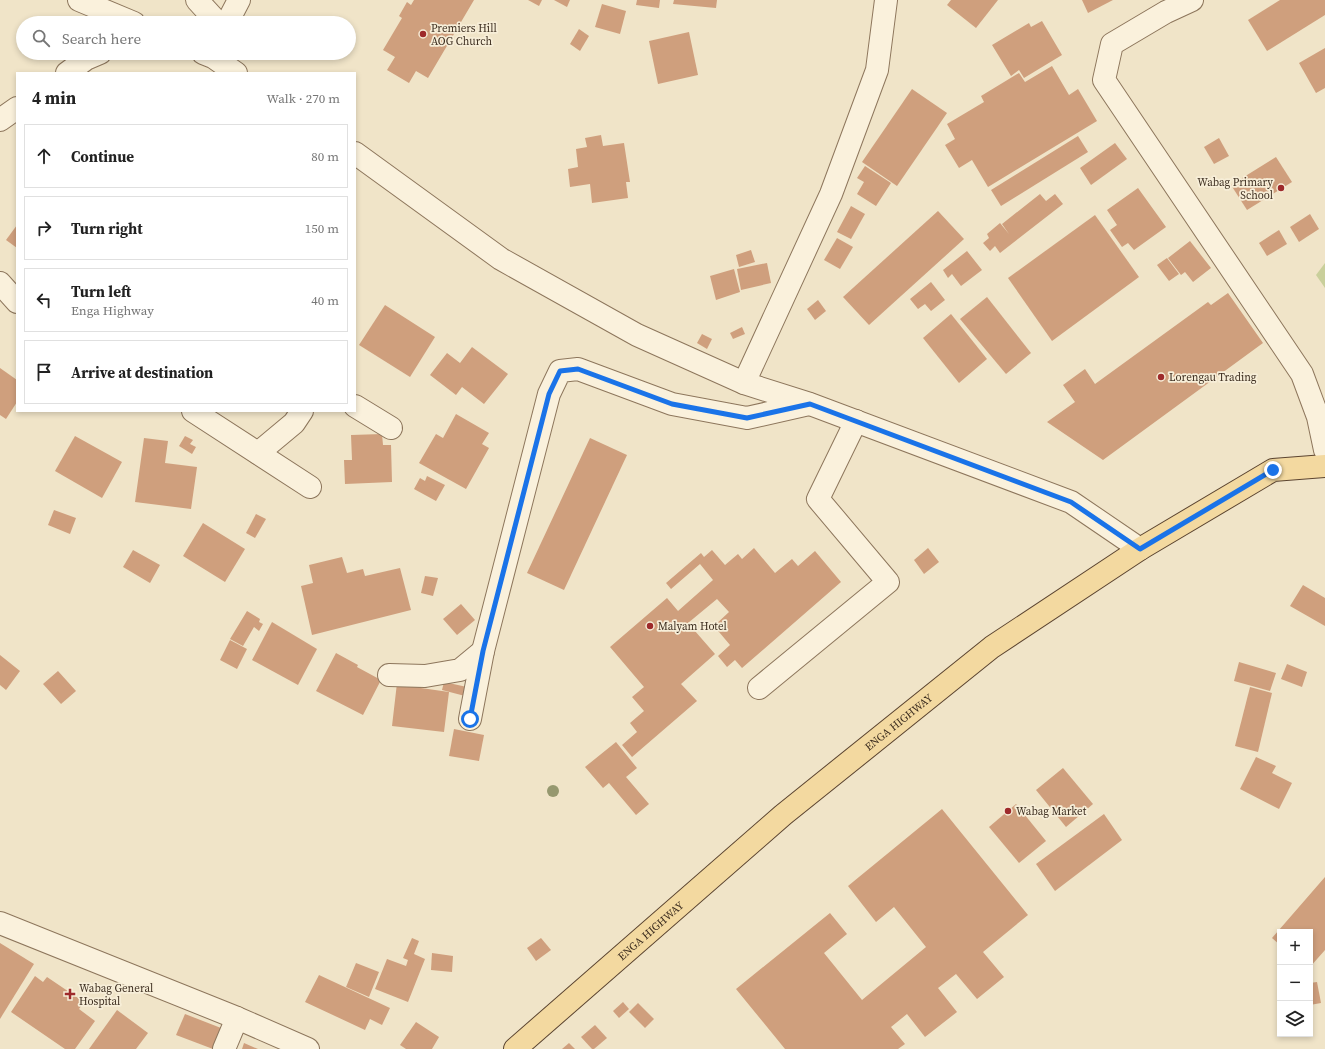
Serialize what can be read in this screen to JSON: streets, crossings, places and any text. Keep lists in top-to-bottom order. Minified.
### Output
{"streets":{"main road":["ENGA HIGHWAY"]},"places":{"other":["Premiers Hill AOG Church","Wabag Primary School","Lorengau Trading","Malyam Hotel","Wabag Market"],"health":["Wabag General Hospital"]},"page":{"search":"Search here","heading":["4 min","Walk · 270 m"],"list":[["Continue","80 m"],["Turn right","150 m"],["Turn left","Enga Highway","40 m"],"Arrive at destination"],"map_buttons":["+","−"]}}
